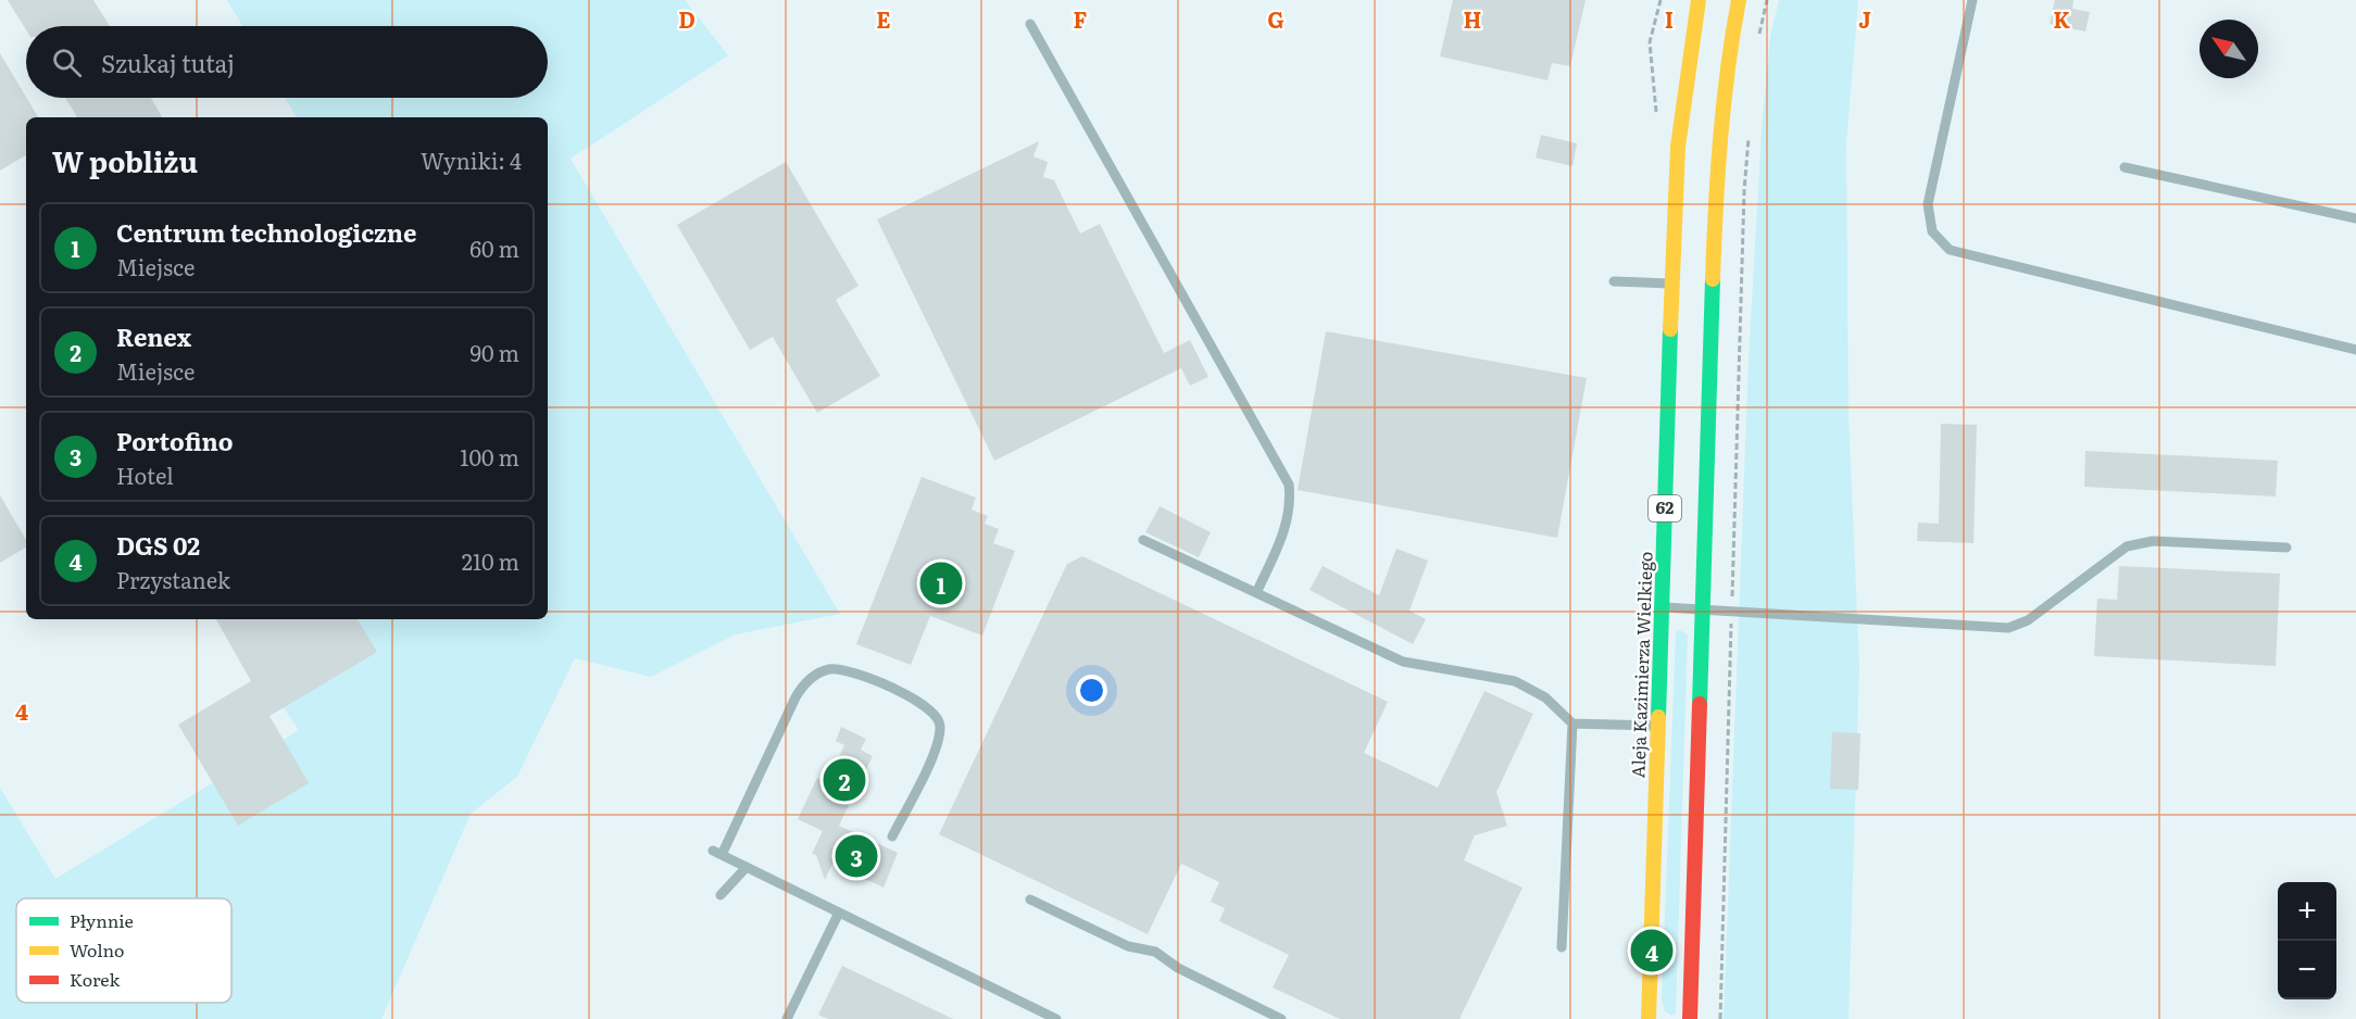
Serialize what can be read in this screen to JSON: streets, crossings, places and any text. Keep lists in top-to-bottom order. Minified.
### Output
{"streets":{"main road":["62","Aleja Kazimierza Wielkiego"]},"legend":["Płynnie","Wolno","Korek"],"north":"top left","page":{"search":"Szukaj tutaj","heading":["W pobliżu","Wyniki: 4"],"list":[{"mark":"1","name":"Centrum technologiczne","note":"Miejsce","value":"60 m"},{"mark":"2","name":"Renex","note":"Miejsce","value":"90 m"},{"mark":"3","name":"Portofino","note":"Hotel","value":"100 m"},{"mark":"4","name":"DGS 02","note":"Przystanek","value":"210 m"}],"pins":["1","2","3","4"],"map_buttons":["+","−"]},"grid":{"columns":["D","E","F","G","H","I","J","K"],"rows":["4"]}}
